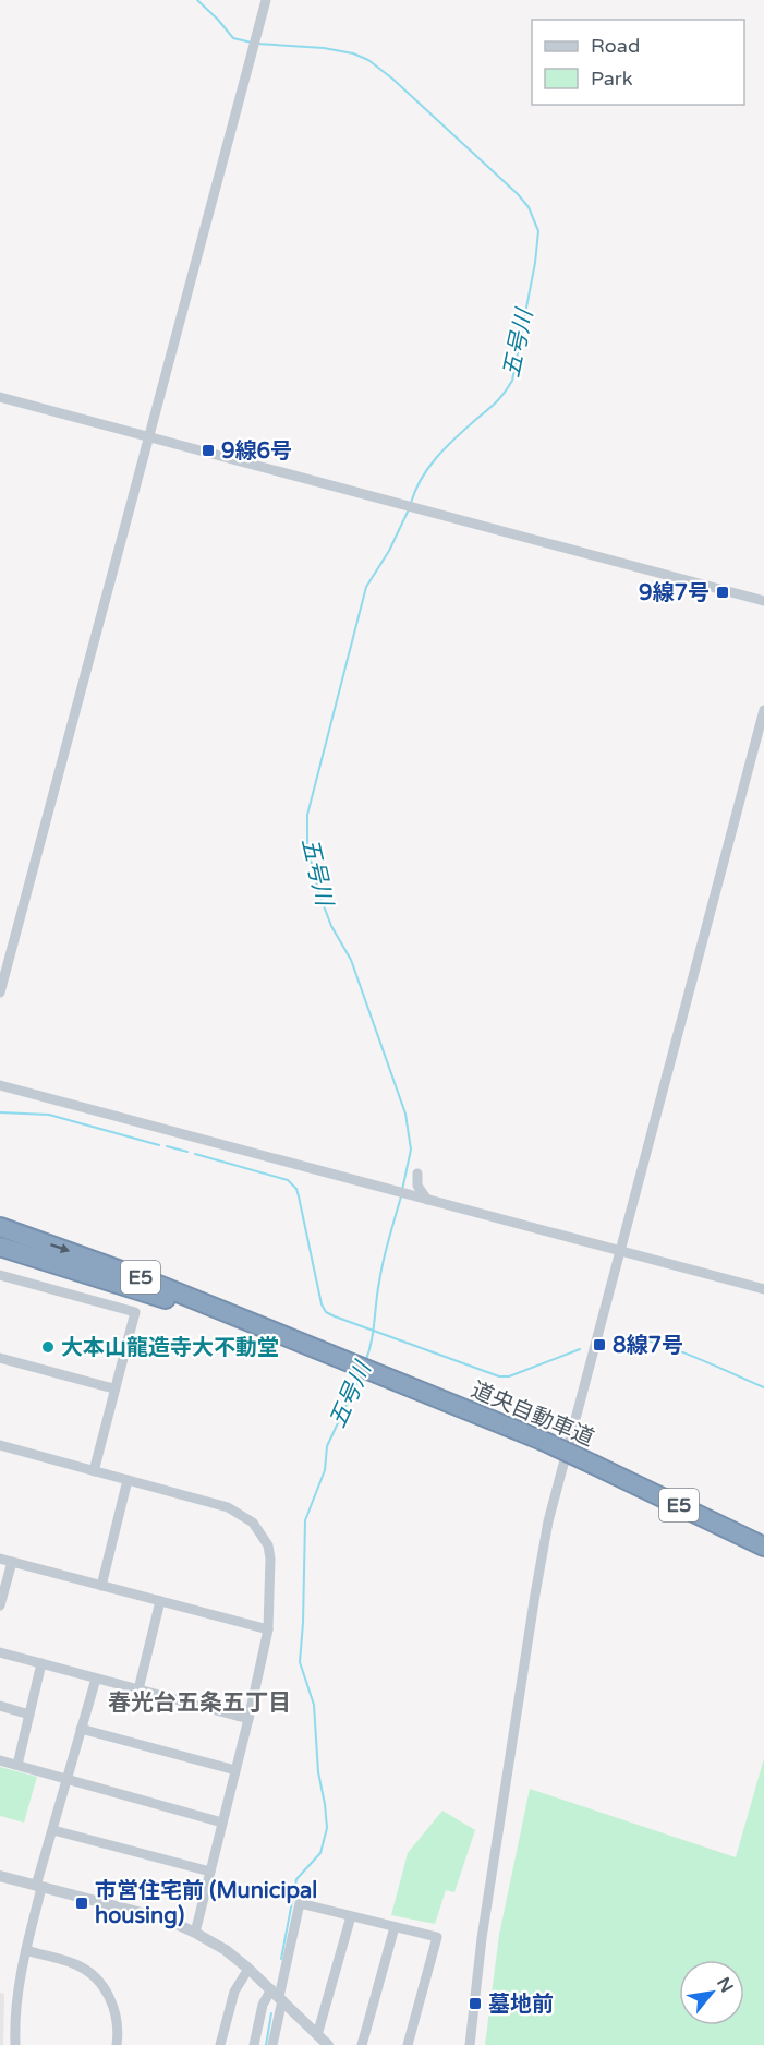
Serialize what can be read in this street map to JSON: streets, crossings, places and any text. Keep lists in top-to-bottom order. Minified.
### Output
{"streets":{"highway":["E5","道央自動車道"]},"districts":["春光台五条五丁目"],"water":["五号川"],"places":{"transit":["9線6号","9線7号","8線7号","市営住宅前 (Municipal housing)","墓地前"],"other":["大本山龍造寺大不動堂"]},"legend":["Road","Park"],"north":"top right"}
